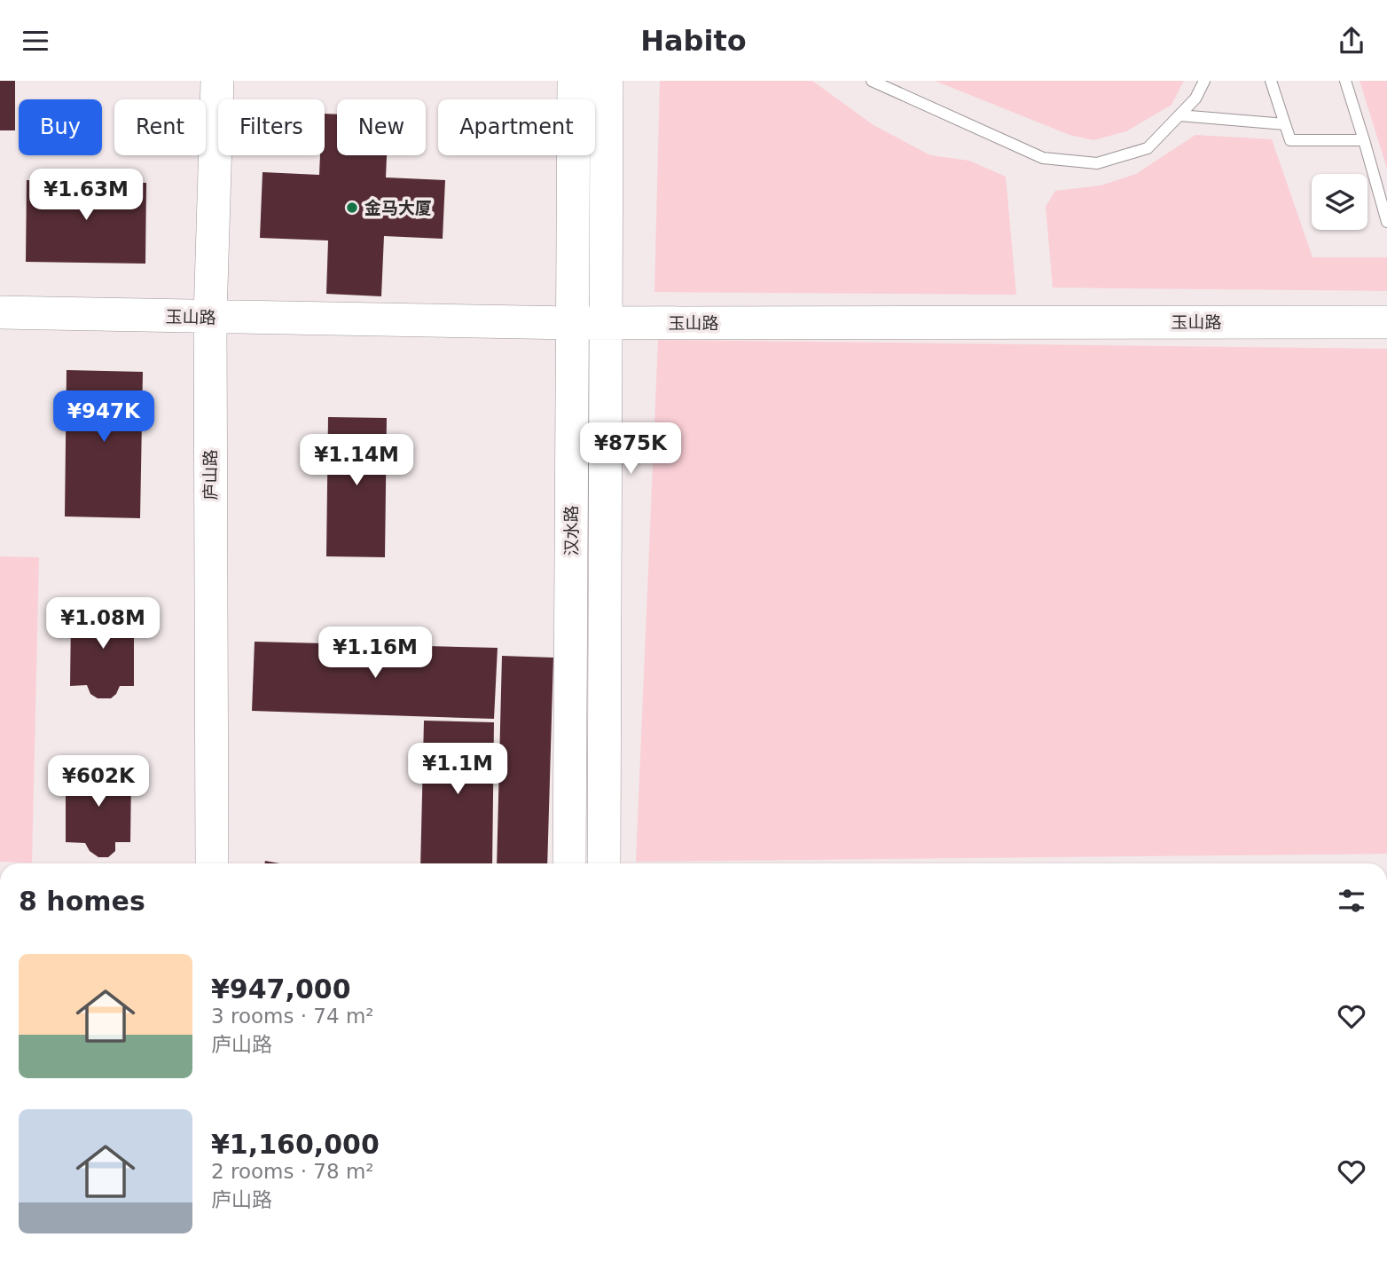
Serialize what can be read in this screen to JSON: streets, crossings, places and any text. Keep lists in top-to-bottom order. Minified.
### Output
{"streets":{"street":["玉山路","庐山路","汉水路"]},"crossings":[["玉山路","庐山路"],["玉山路","汉水路"]],"places":["金马大厦"],"page":{"header":"Habito","chip":["Buy","Rent","Filters","New","Apartment"],"price":["¥1.63M","¥947K","¥875K","¥1.14M","¥1.08M","¥1.16M","¥1.1M","¥602K"],"heading":"8 homes","list":[{"name":"¥947,000","note":"3 rooms · 74 m² · 庐山路"},{"name":"¥1,160,000","note":"2 rooms · 78 m² · 庐山路"}]}}
